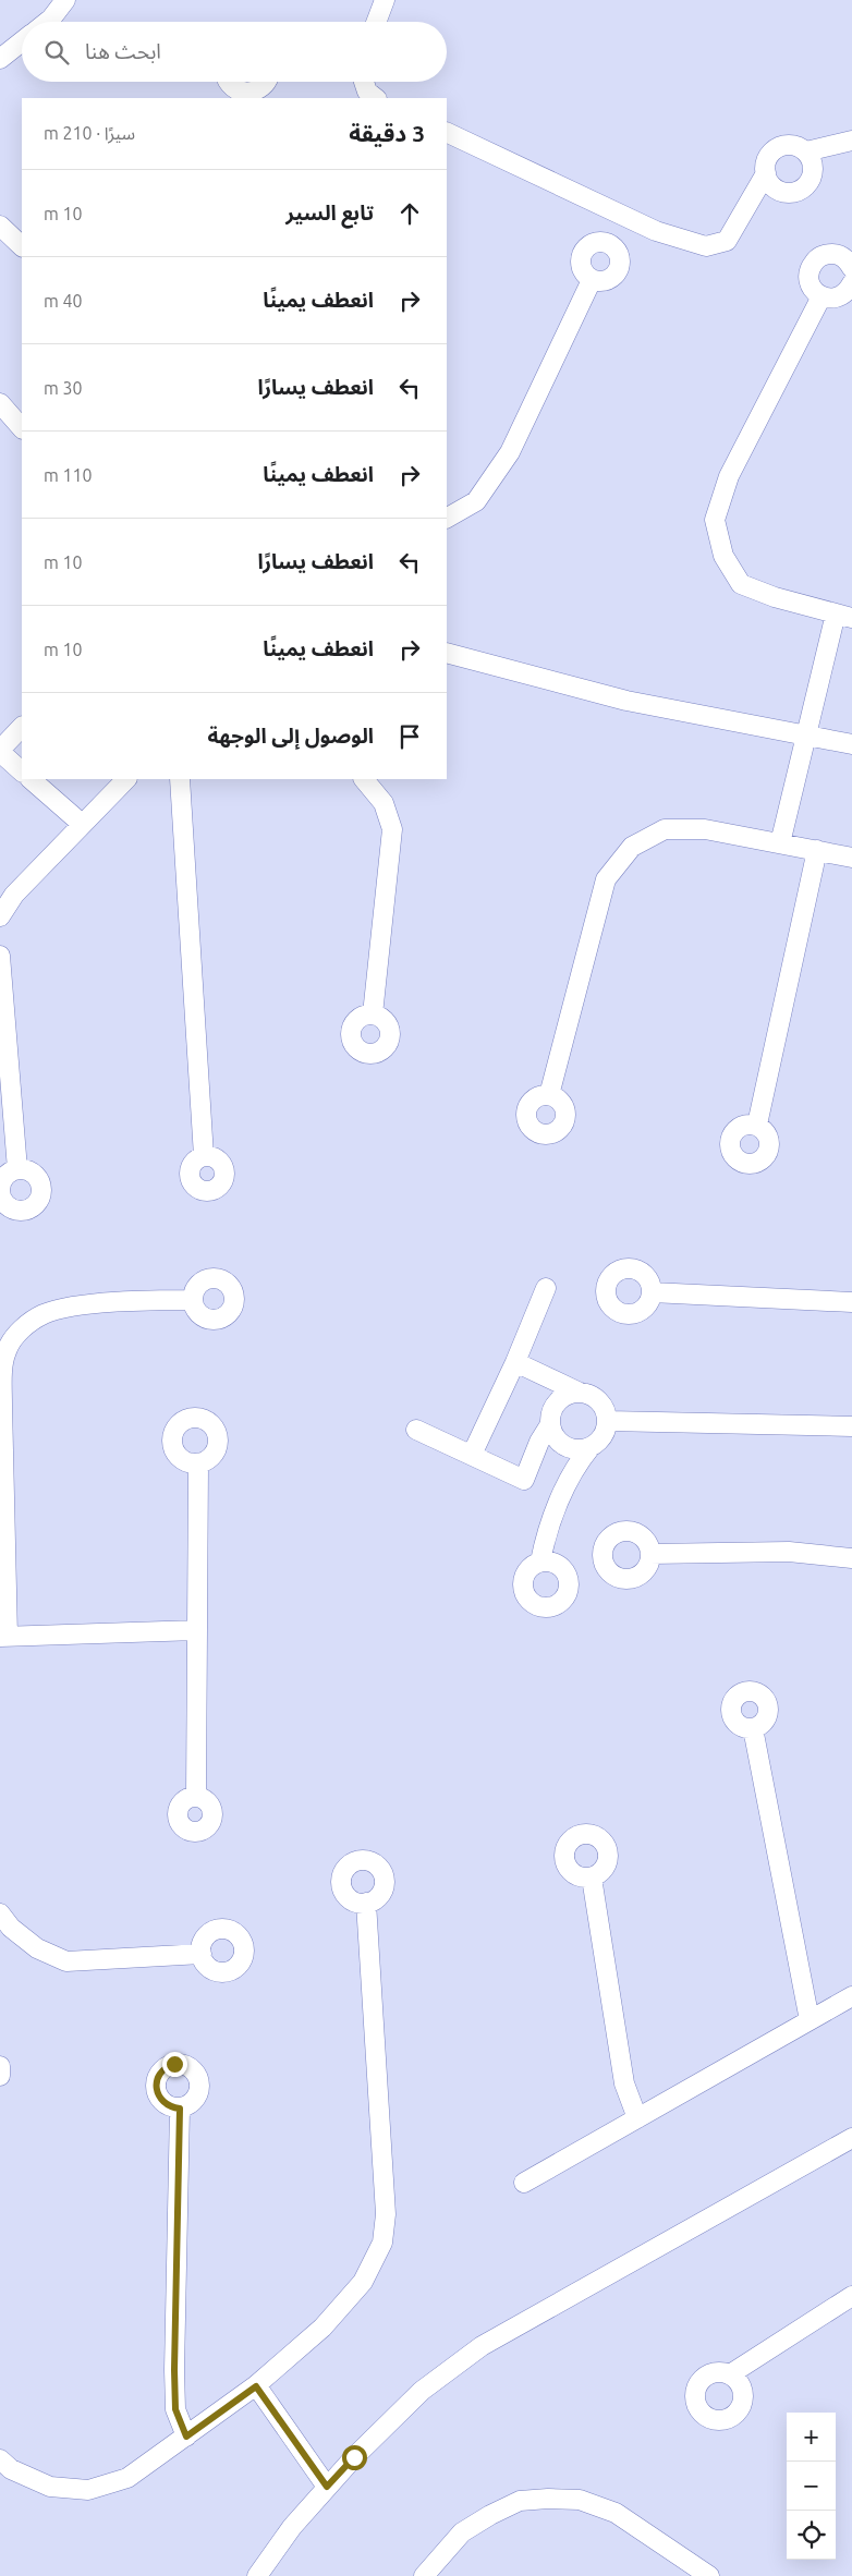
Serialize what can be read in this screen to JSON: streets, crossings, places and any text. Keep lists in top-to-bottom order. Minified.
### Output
{"page":{"search":"ابحث هنا","heading":["3 دقيقة","سيرًا · 210 m"],"list":[["تابع السير","10 m"],["انعطف يمينًا","40 m"],["انعطف يسارًا","30 m"],["انعطف يمينًا","110 m"],["انعطف يسارًا","10 m"],["انعطف يمينًا","10 m"],"الوصول إلى الوجهة"],"map_buttons":["+","−"]}}
